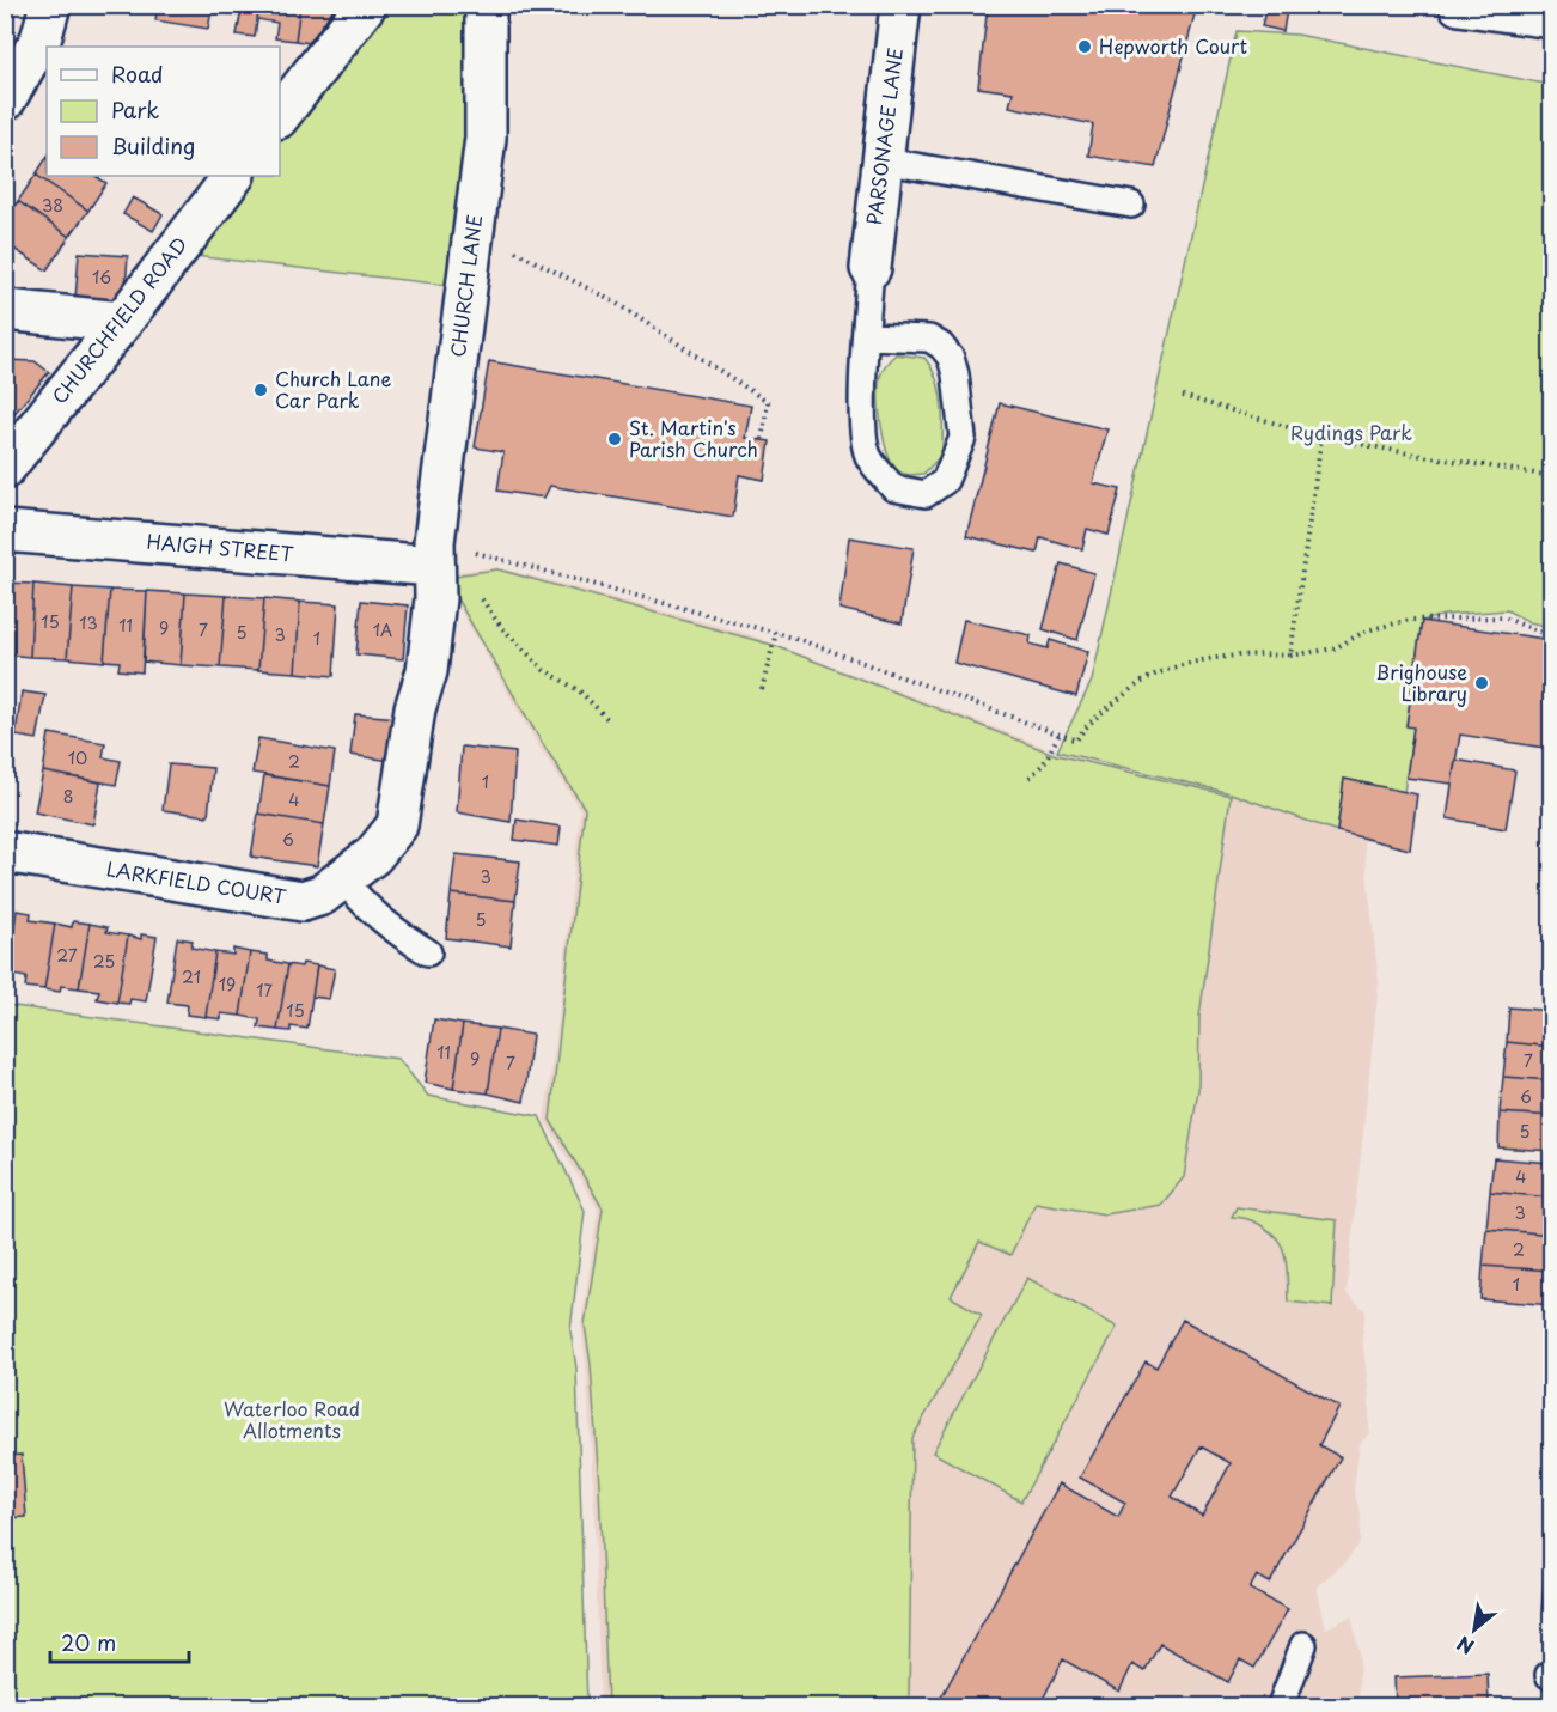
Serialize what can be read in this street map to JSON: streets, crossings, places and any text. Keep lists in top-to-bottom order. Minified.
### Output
{"streets":{"street":["PARSONAGE LANE","CHURCH LANE","CHURCHFIELD ROAD","HAIGH STREET","LARKFIELD COURT"]},"crossings":[["CHURCH LANE","HAIGH STREET"],["CHURCH LANE","LARKFIELD COURT"],["HAIGH STREET","LARKFIELD COURT"]],"parks":["Rydings Park","Waterloo Road Allotments"],"places":["Hepworth Court","Church Lane Car Park","St. Martin's Parish Church","Brighouse Library"],"house_numbers":["38","16","15","13","11","9","7","1A","5","3","1","10","2","1","8","4","6","3","5","27","25","21","19","17","15","11","9","7","7","6","5","4","3","2","1"],"legend":["Road","Park","Building"],"scale_bar":"20 m","north":"bottom left"}
